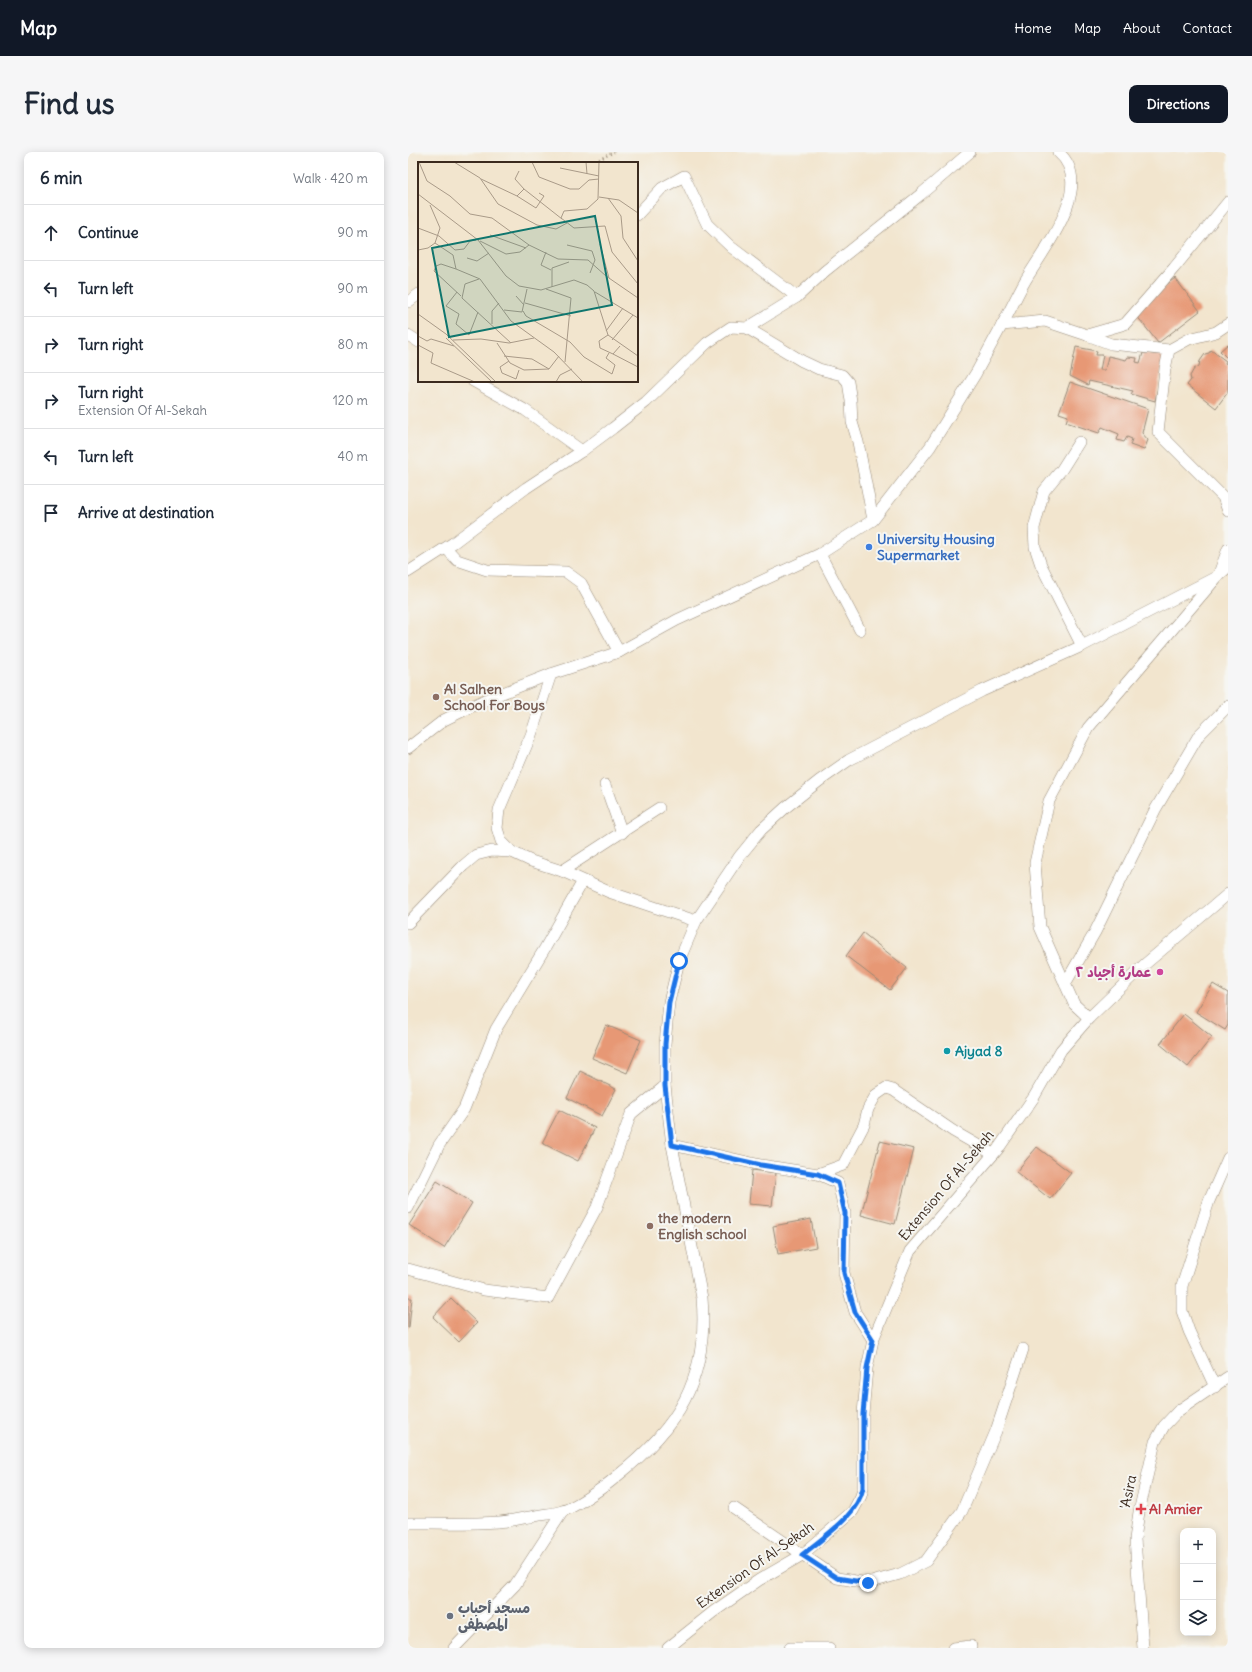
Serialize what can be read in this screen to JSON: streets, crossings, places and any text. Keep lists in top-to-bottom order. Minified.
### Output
{"streets":{"street":["Extension Of Al-Sekah","'Asira"]},"places":{"other":["University Housing Supermarket","Al Salhen School For Boys","عمارة أجياد ٢","Ajyad 8","the modern English school","مسجد أحباب المصطفى"],"health":["Al Amier"]},"page":{"header":"Map","nav":["Home","Map","About","Contact"],"buttons":"Directions","title":"Find us","heading":["6 min","Walk · 420 m"],"list":[["Continue","90 m"],["Turn left","90 m"],["Turn right","80 m"],["Turn right","Extension Of Al-Sekah","120 m"],["Turn left","40 m"],"Arrive at destination"],"map_buttons":["+","−"]}}
